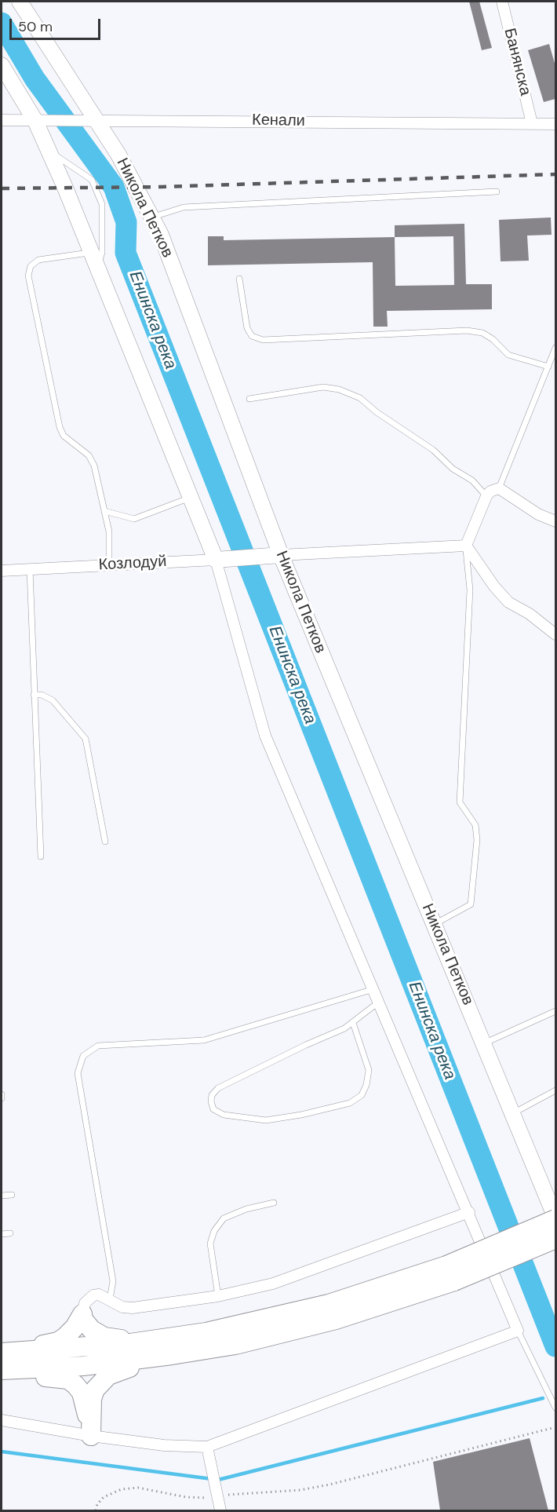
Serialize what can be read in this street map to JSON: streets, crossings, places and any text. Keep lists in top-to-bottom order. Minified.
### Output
{"streets":{"main road":["Никола Петков","Козлодуй"],"street":["Банянска","Кенали"]},"crossings":[["Банянска","Кенали"],["Кенали","Никола Петков"],["Никола Петков","Козлодуй"]],"water":["Енинска река"],"scale_bar":"50 m"}
